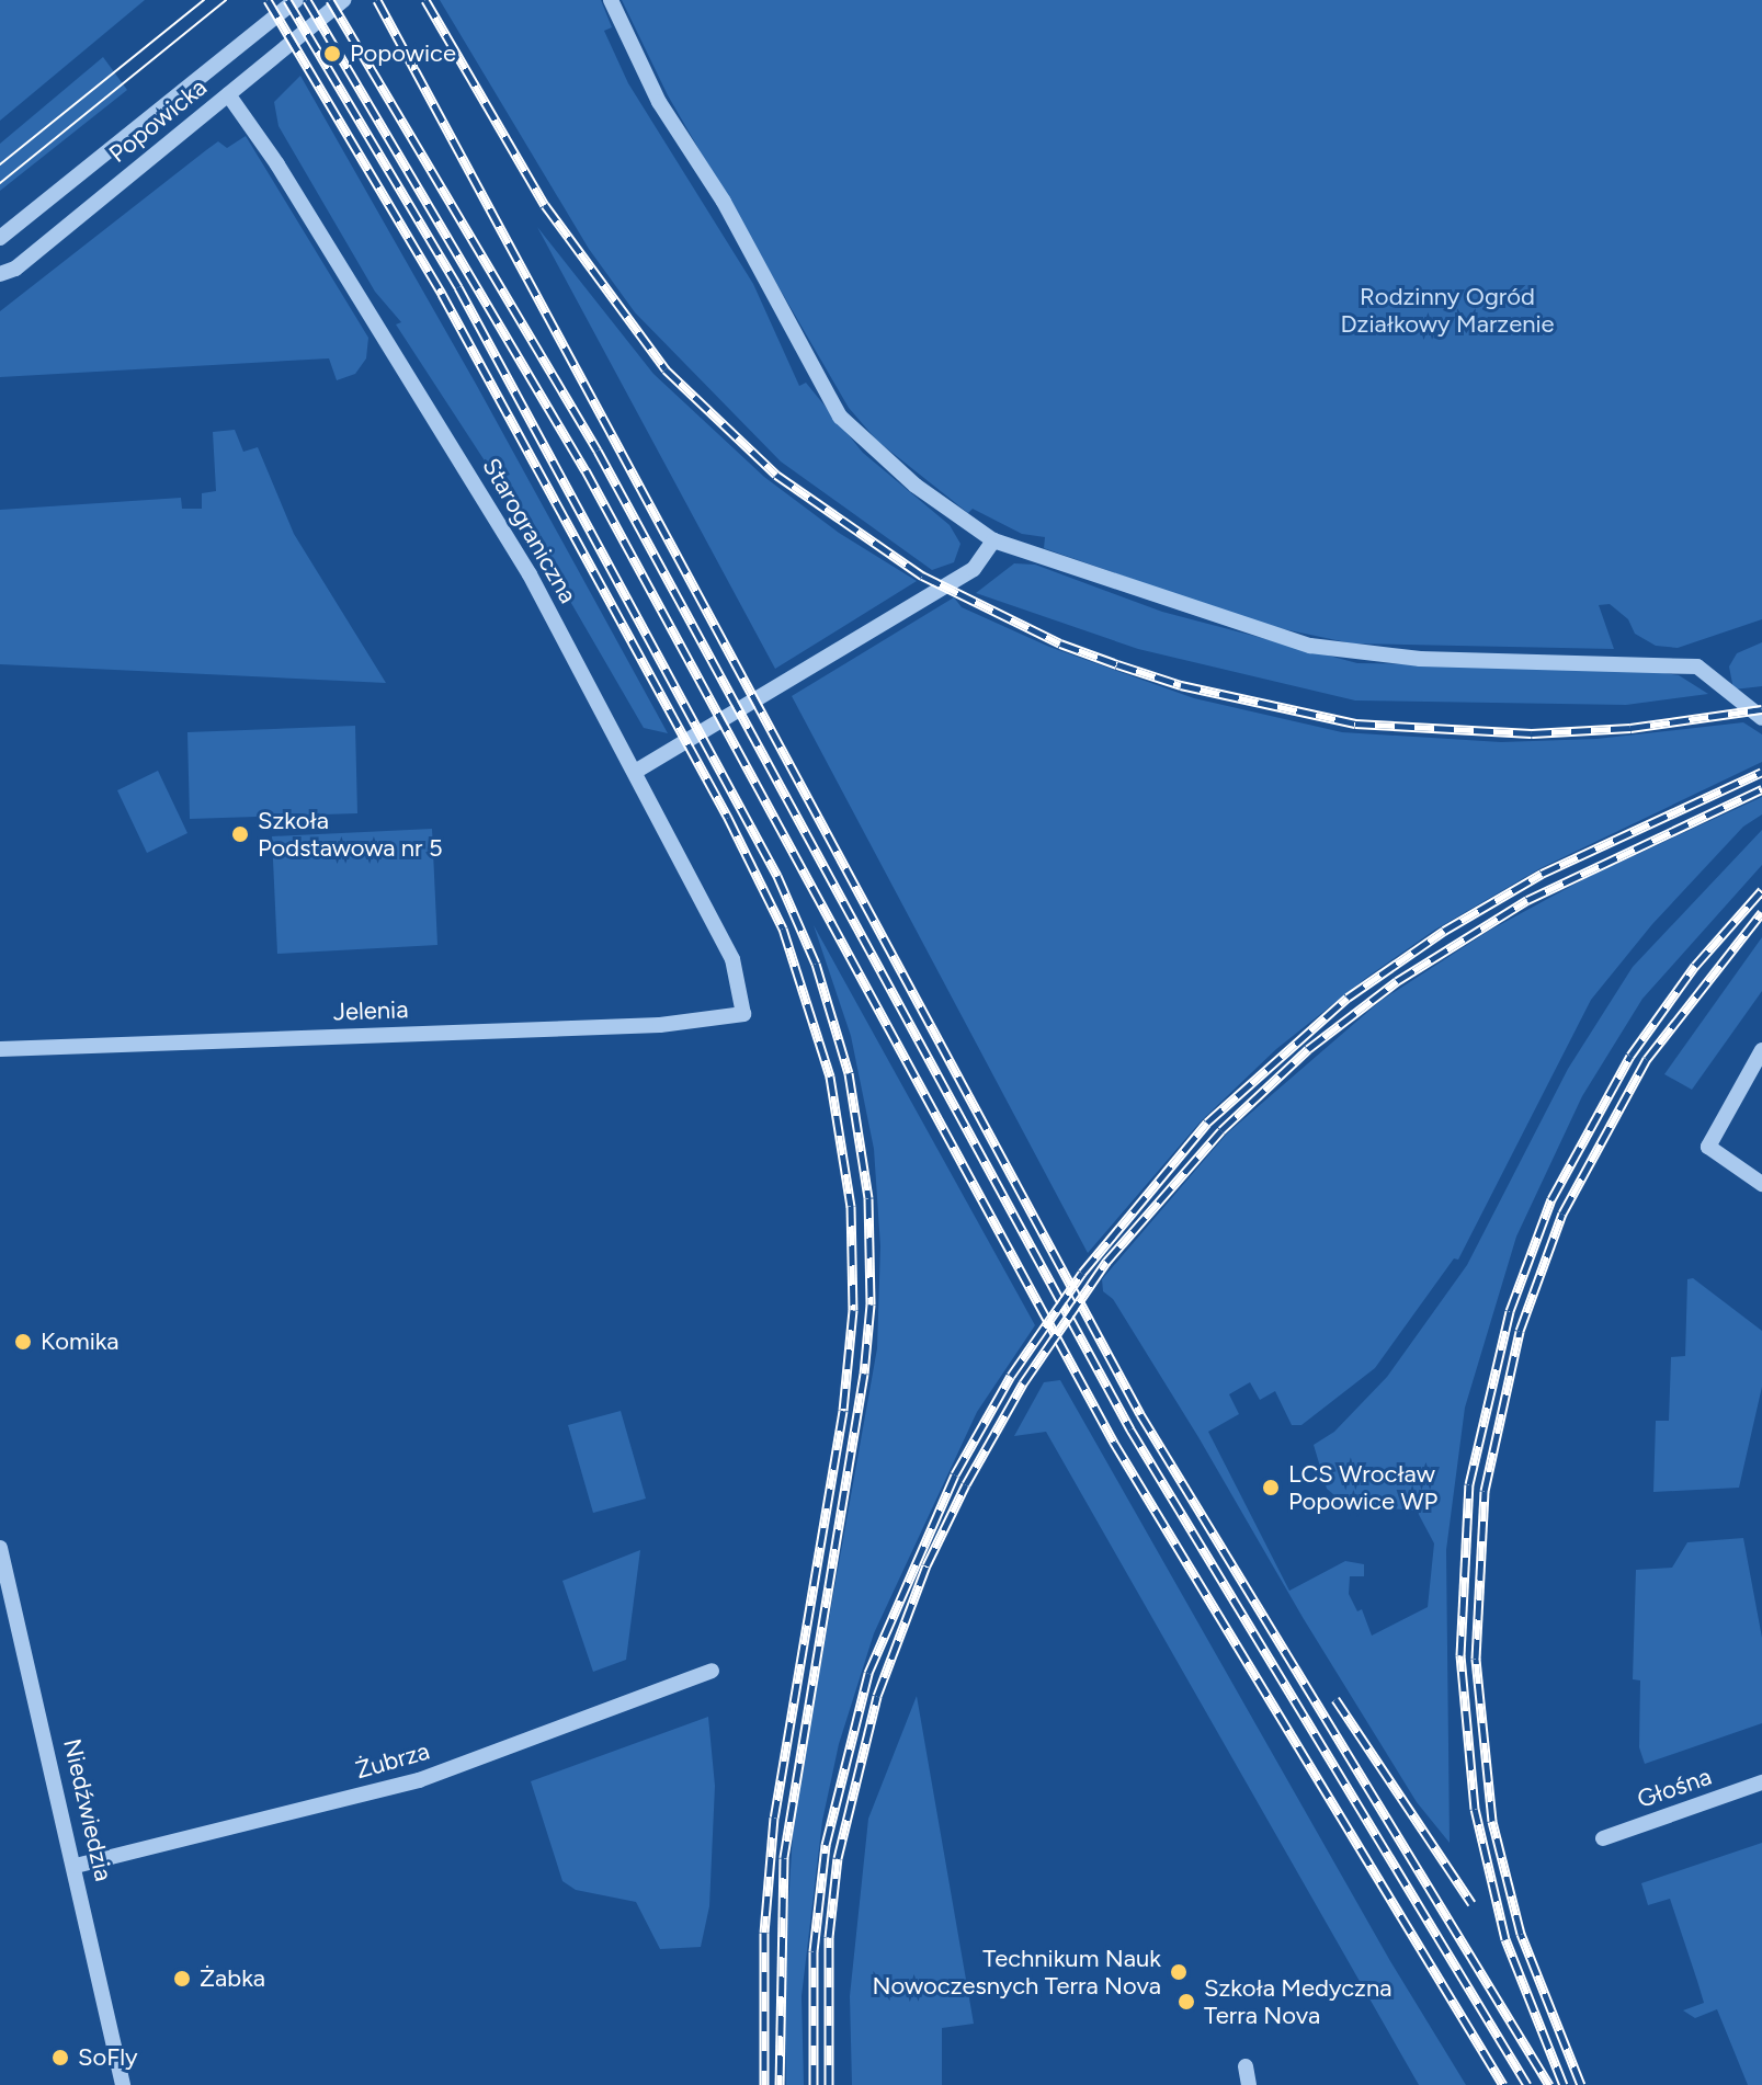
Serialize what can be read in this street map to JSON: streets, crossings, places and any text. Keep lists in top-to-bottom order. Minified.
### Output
{"streets":{"street":["Popowicka","Starograniczna","Jelenia","Żubrza","Głośna","Niedźwiedzia"]},"crossings":[["Popowicka","Starograniczna"],["Starograniczna","Jelenia"],["Żubrza","Niedźwiedzia"]],"parks":["Rodzinny Ogród Działkowy Marzenie"],"places":["Popowice","Szkoła Podstawowa nr 5","Komika","LCS Wrocław Popowice WP","Technikum Nauk Nowoczesnych Terra Nova","Żabka","Szkoła Medyczna Terra Nova","SoFly"]}
